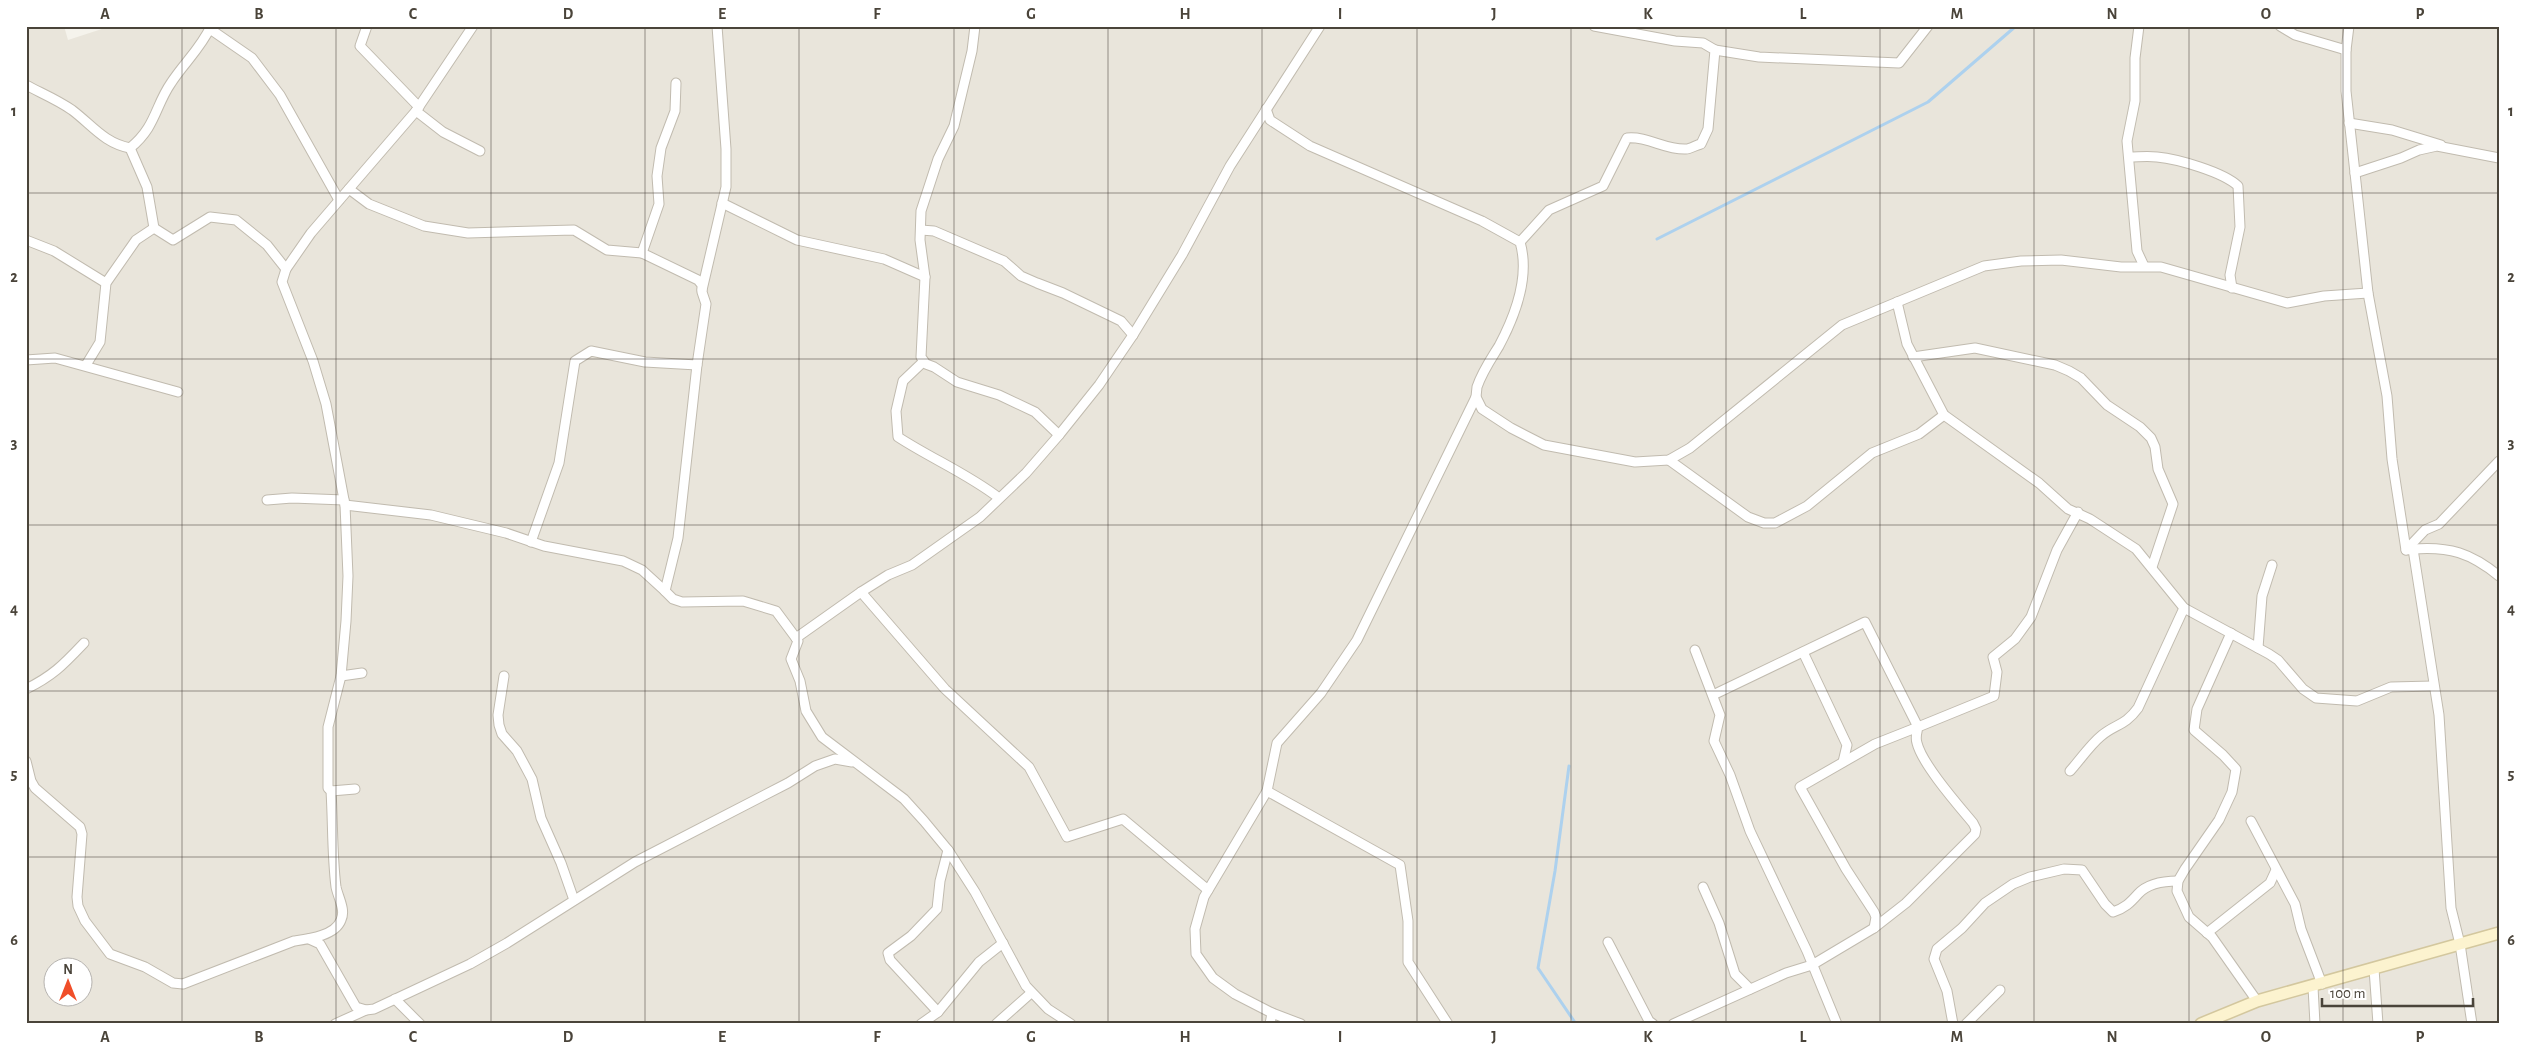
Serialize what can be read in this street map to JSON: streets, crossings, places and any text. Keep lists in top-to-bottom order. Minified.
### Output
{"scale_bar":"100 m","north":"top","grid":{"columns":["A","B","C","D","E","F","G","H","I","J","K","L","M","N","O","P"],"rows":["1","2","3","4","5","6"]}}
